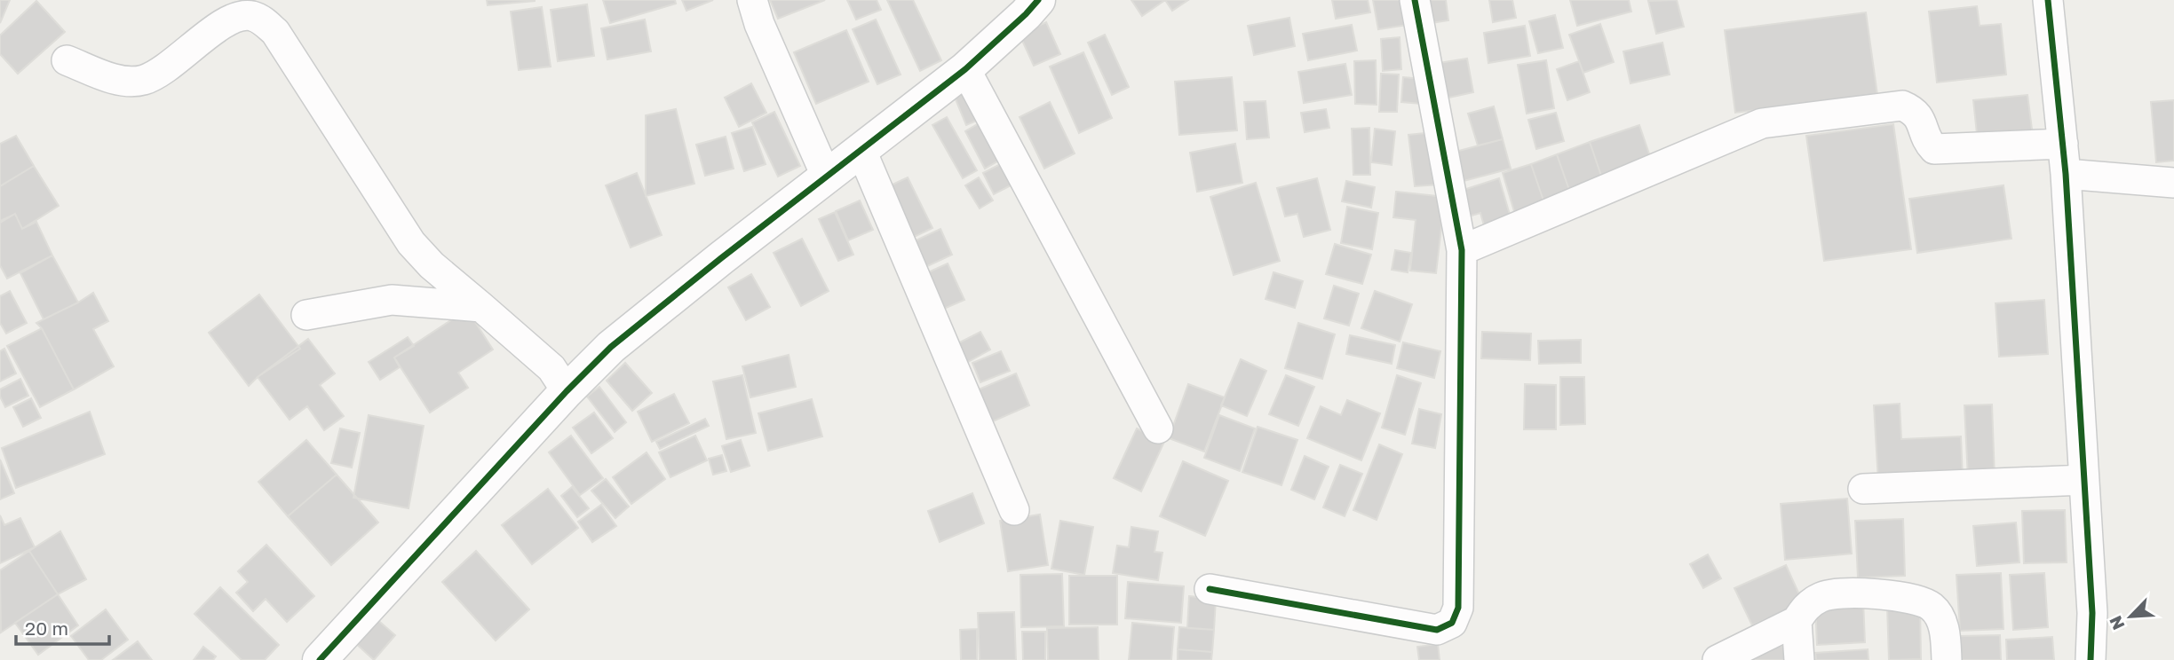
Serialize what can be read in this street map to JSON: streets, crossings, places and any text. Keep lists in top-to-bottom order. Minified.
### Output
{"scale_bar":"20 m","north":"bottom left"}
